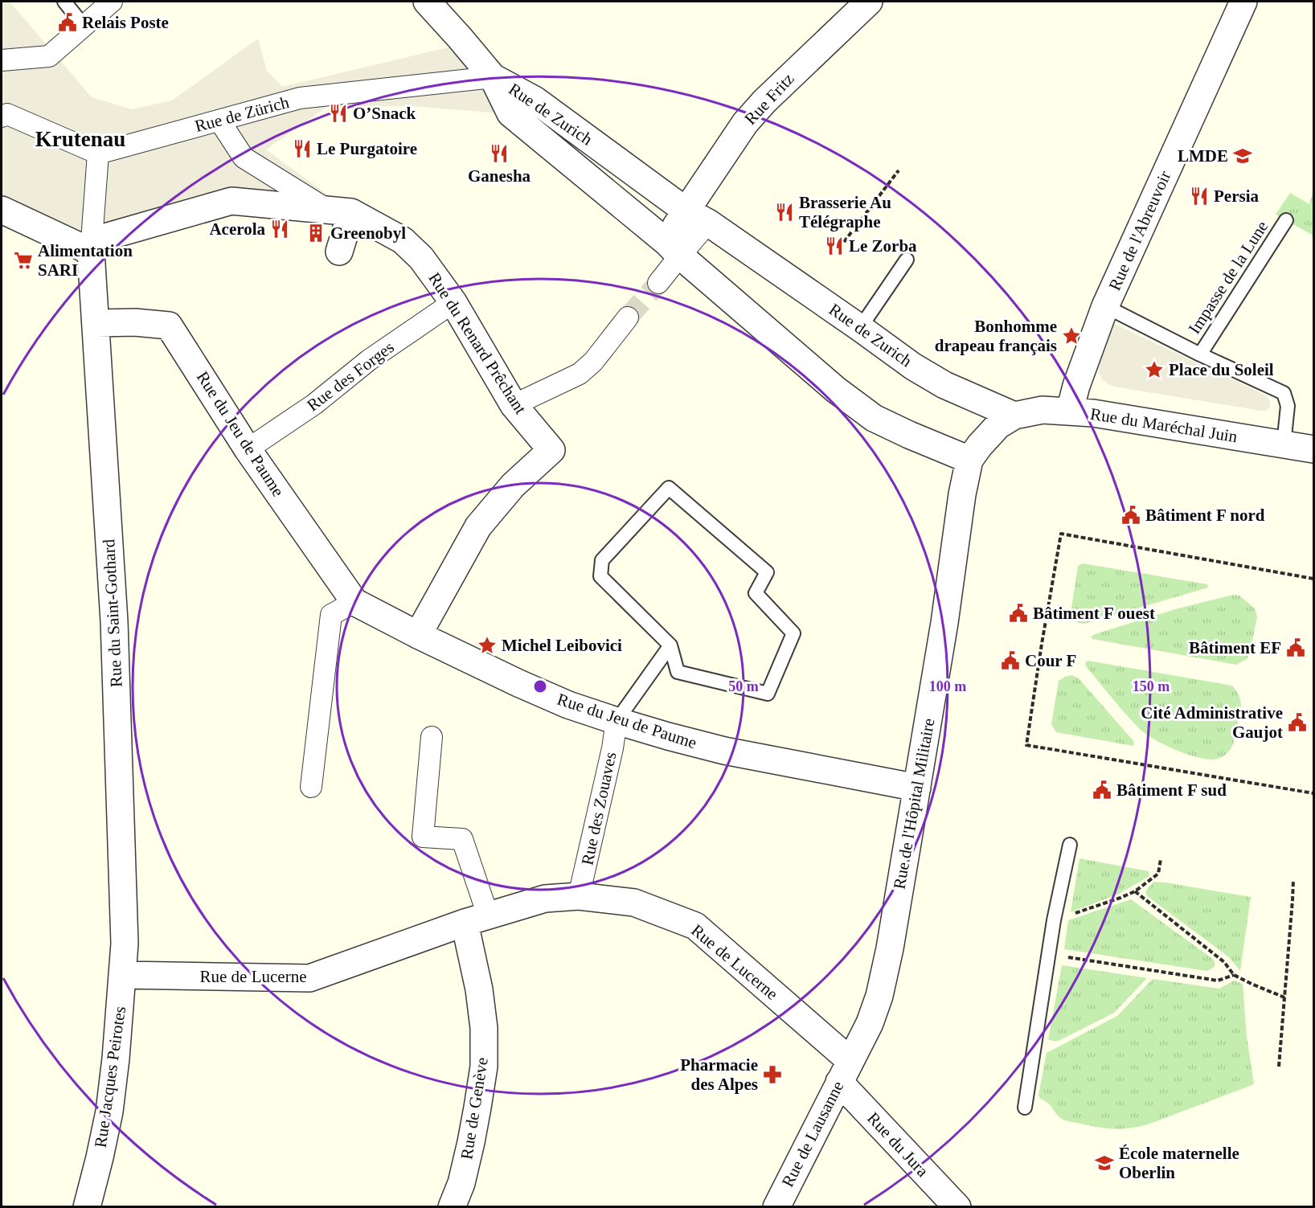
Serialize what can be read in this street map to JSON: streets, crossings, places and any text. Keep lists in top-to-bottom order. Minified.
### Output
{"streets":{"street":["Rue Fritz","Rue de Zürich","Rue de Zurich","Rue de l'Abreuvoir","Rue du Renard Prêchant","Rue des Forges","Rue du Maréchal Juin","Rue du Jeu de Paume","Rue du Saint-Gothard","Rue de l'Hôpital Militaire","Rue des Zouaves","Rue de Lucerne","Rue Jacques Peirotes","Rue de Genève","Rue de Lausanne","Rue du Jura"],"lane":["Impasse de la Lune"]},"crossings":[["Rue Fritz","Rue de Zurich"],["Rue de Zürich","Rue de Zurich"],["Rue de Zurich","Rue du Maréchal Juin"],["Rue de Zurich","Rue de l'Hôpital Militaire"],["Rue de l'Abreuvoir","Rue du Maréchal Juin"],["Rue du Renard Prêchant","Rue des Forges"],["Rue du Renard Prêchant","Rue du Jeu de Paume"],["Rue du Renard Prêchant","Rue du Saint-Gothard"],["Rue des Forges","Rue du Jeu de Paume"],["Rue du Maréchal Juin","Rue de l'Hôpital Militaire"],["Rue du Jeu de Paume","Rue du Saint-Gothard"],["Rue du Jeu de Paume","Rue de l'Hôpital Militaire"],["Rue du Jeu de Paume","Rue des Zouaves"],["Rue du Saint-Gothard","Rue de Lucerne"],["Rue du Saint-Gothard","Rue Jacques Peirotes"],["Rue de l'Hôpital Militaire","Rue de Lucerne"],["Rue de l'Hôpital Militaire","Rue de Lausanne"],["Rue de l'Hôpital Militaire","Rue du Jura"],["Rue des Zouaves","Rue de Lucerne"],["Rue de Lucerne","Rue Jacques Peirotes"],["Rue de Lucerne","Rue de Genève"],["Rue de Lucerne","Rue de Lausanne"],["Rue de Lucerne","Rue du Jura"],["Rue de Lausanne","Rue du Jura"]],"districts":["Krutenau"],"places":{"public building":["Relais Poste","Bâtiment F nord","Bâtiment F ouest","Bâtiment EF","Cour F","Cité Administrative Gaujot","Bâtiment F sud"],"restaurant":["O’Snack","Le Purgatoire","Ganesha","Persia","Brasserie Au Télégraphe","Acerola","Le Zorba"],"school or university":["LMDE","École maternelle Oberlin"],"building":["Greenobyl"],"supermarket":["Alimentation SARI"],"place":["Bonhomme drapeau français","Place du Soleil","Michel Leibovici"],"pharmacy":["Pharmacie des Alpes"]},"rings":["50 m","100 m","150 m"]}
